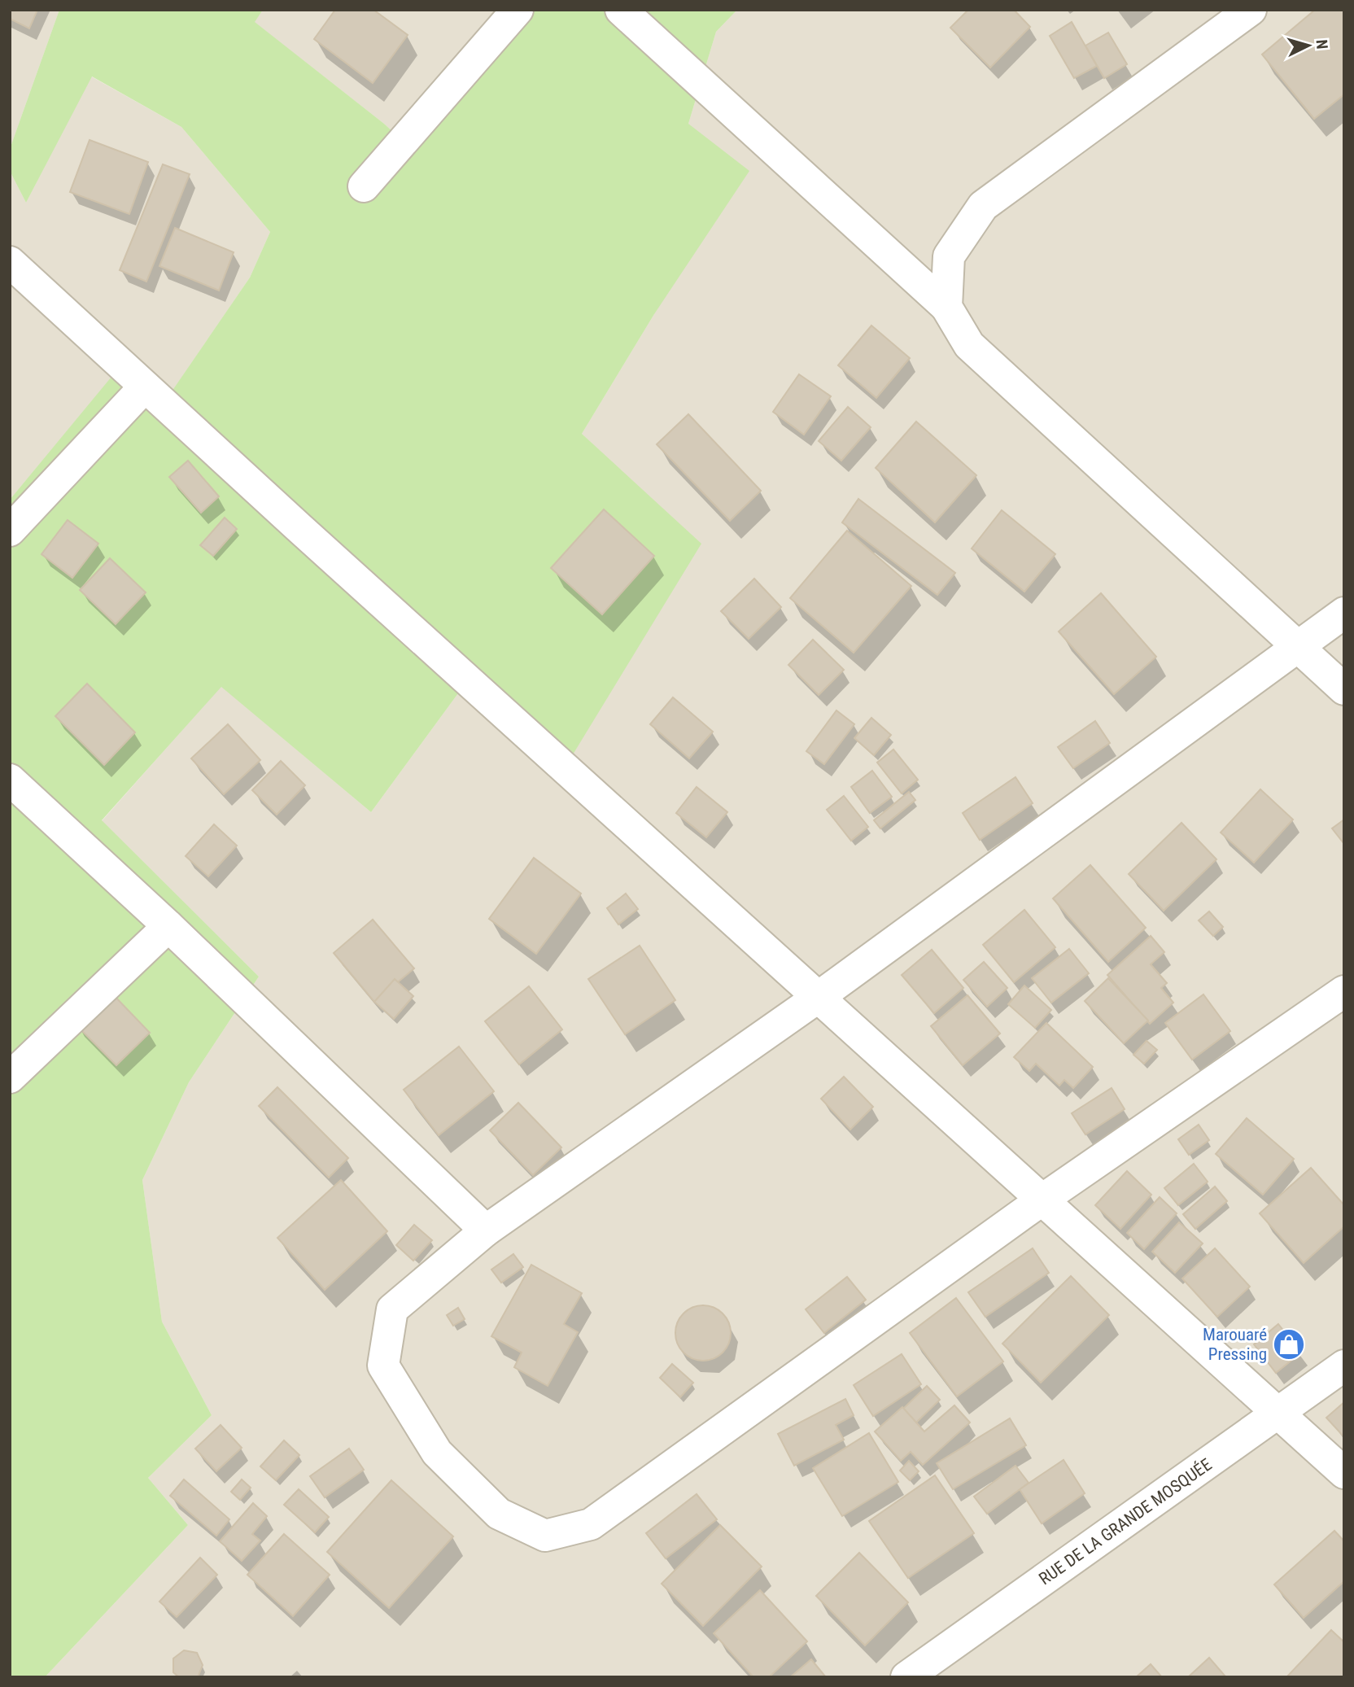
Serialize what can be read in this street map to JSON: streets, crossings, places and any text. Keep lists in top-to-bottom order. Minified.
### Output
{"streets":{"street":["RUE DE LA GRANDE MOSQUÉE"]},"places":{"shop":["Marouaré Pressing"]},"north":"right"}
